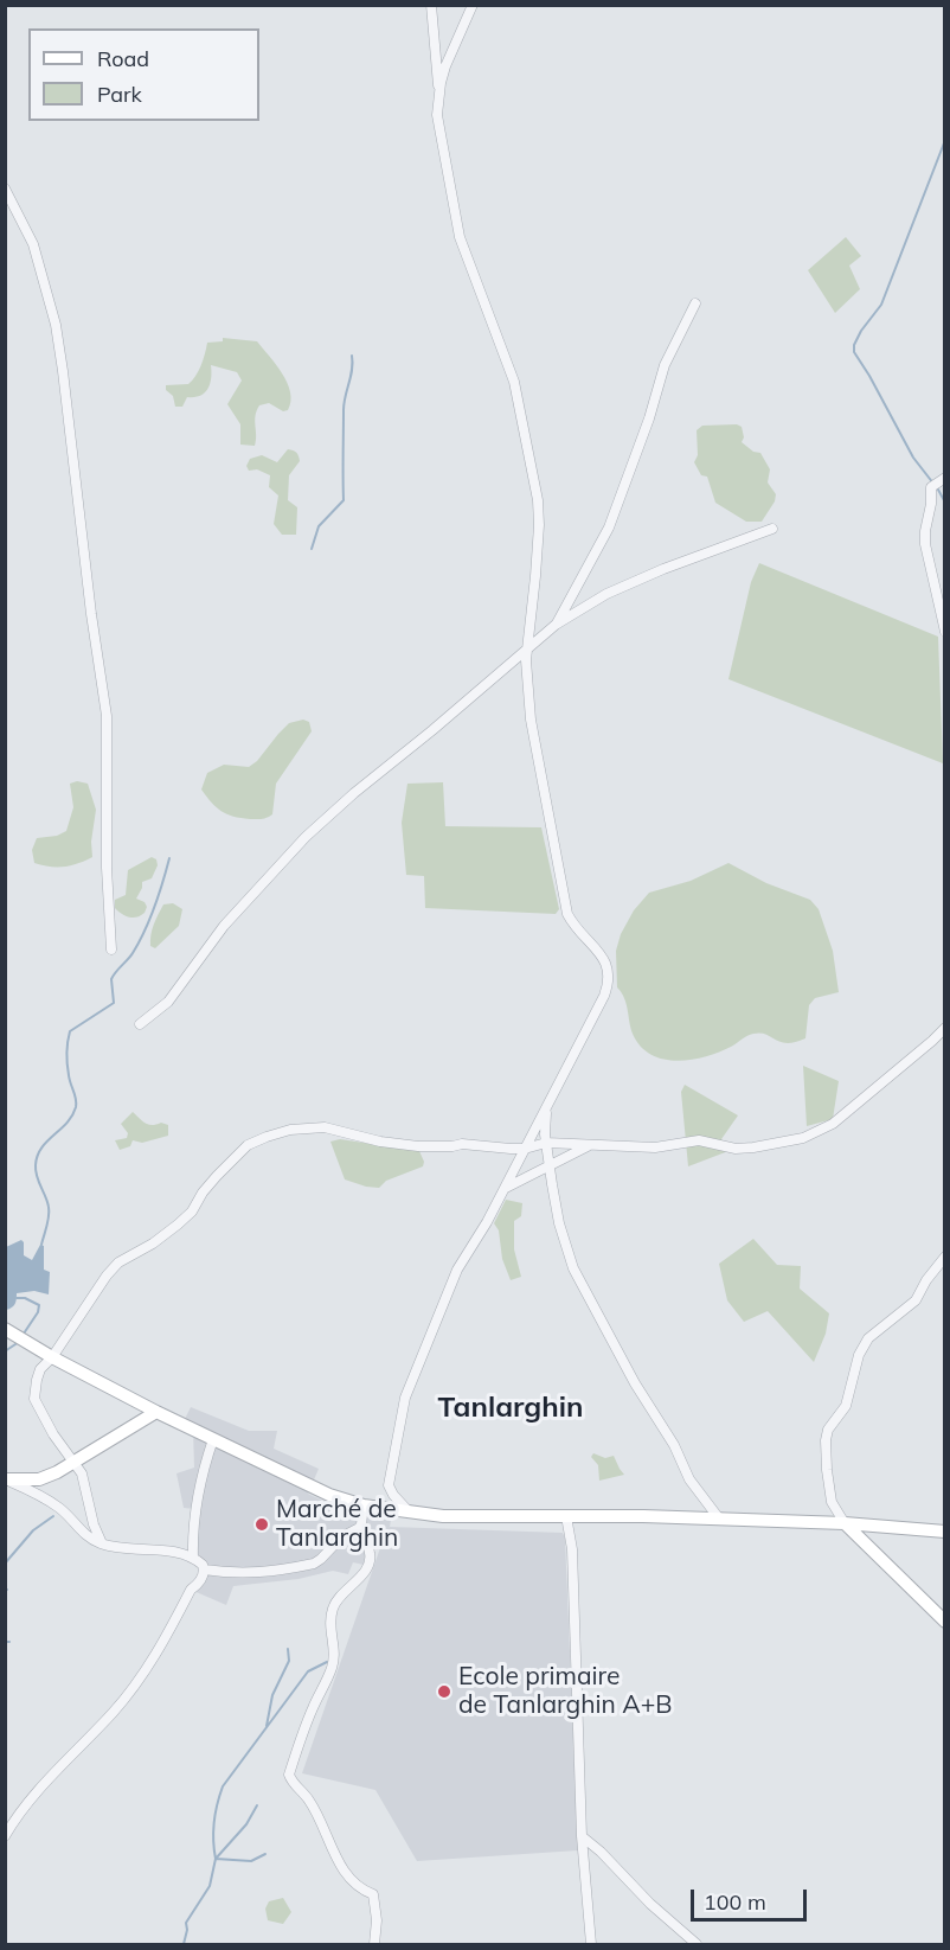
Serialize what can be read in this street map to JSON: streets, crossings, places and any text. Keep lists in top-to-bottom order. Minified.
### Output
{"districts":["Tanlarghin"],"places":["Marché de Tanlarghin","Ecole primaire de Tanlarghin A+B"],"legend":["Road","Park"],"scale_bar":"100 m"}
